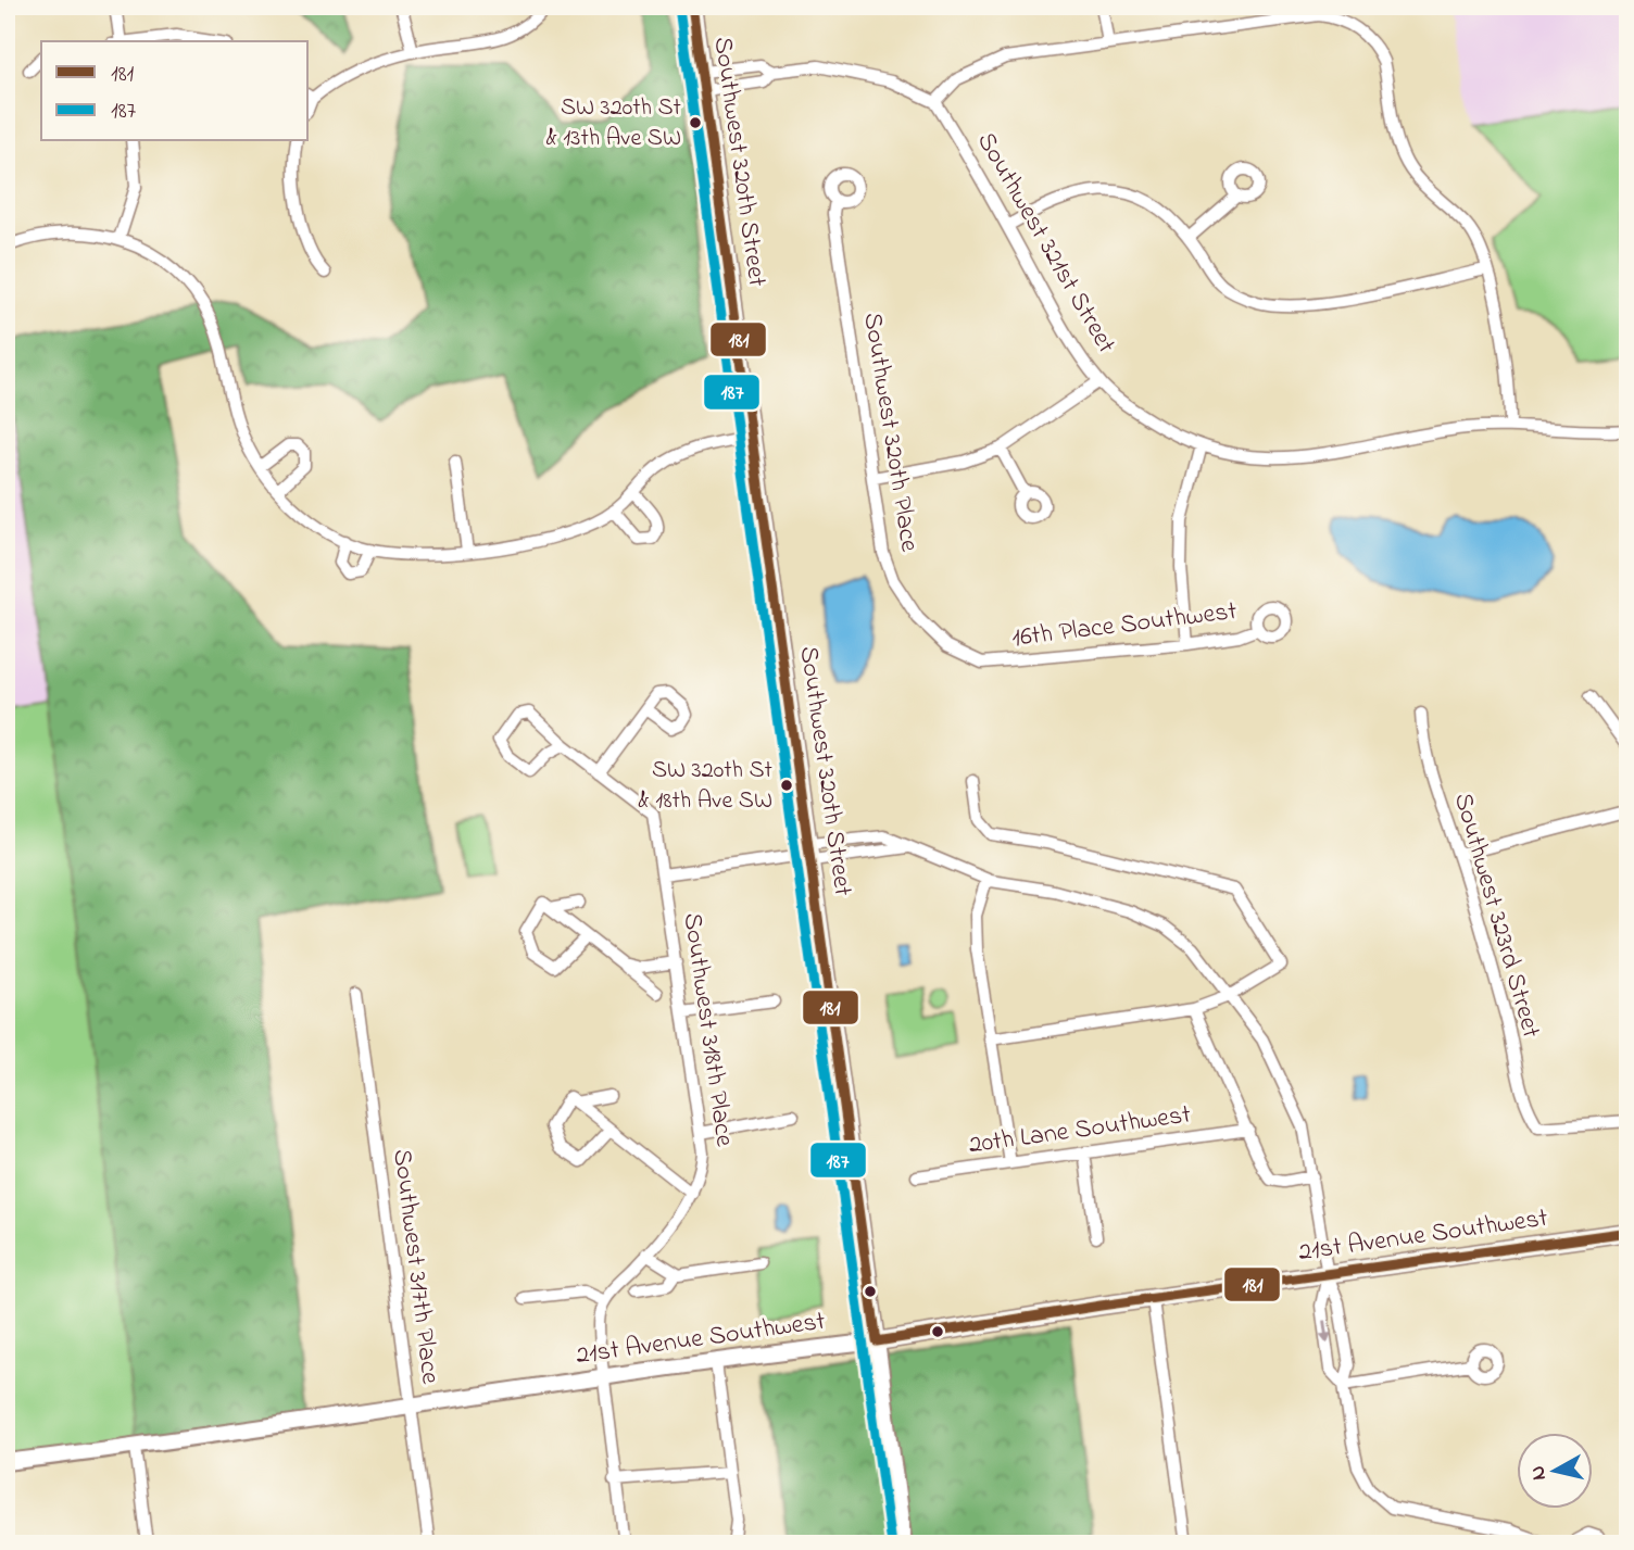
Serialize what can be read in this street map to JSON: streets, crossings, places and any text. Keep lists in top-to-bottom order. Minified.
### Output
{"streets":{"main road":["Southwest 320th Street","21st Avenue Southwest"],"street":["Southwest 321st Street","Southwest 320th Place","16th Place Southwest","Southwest 323rd Street","Southwest 318th Place","20th Lane Southwest","Southwest 317th Place"]},"crossings":[["Southwest 320th Street","21st Avenue Southwest"],["Southwest 320th Place","16th Place Southwest"],["21st Avenue Southwest","Southwest 317th Place"]],"places":["SW 320th St & 13th Ave SW","SW 320th St & 18th Ave SW"],"lines":["transit line 181","transit line 187"],"legend":["181","187"],"north":"left"}
